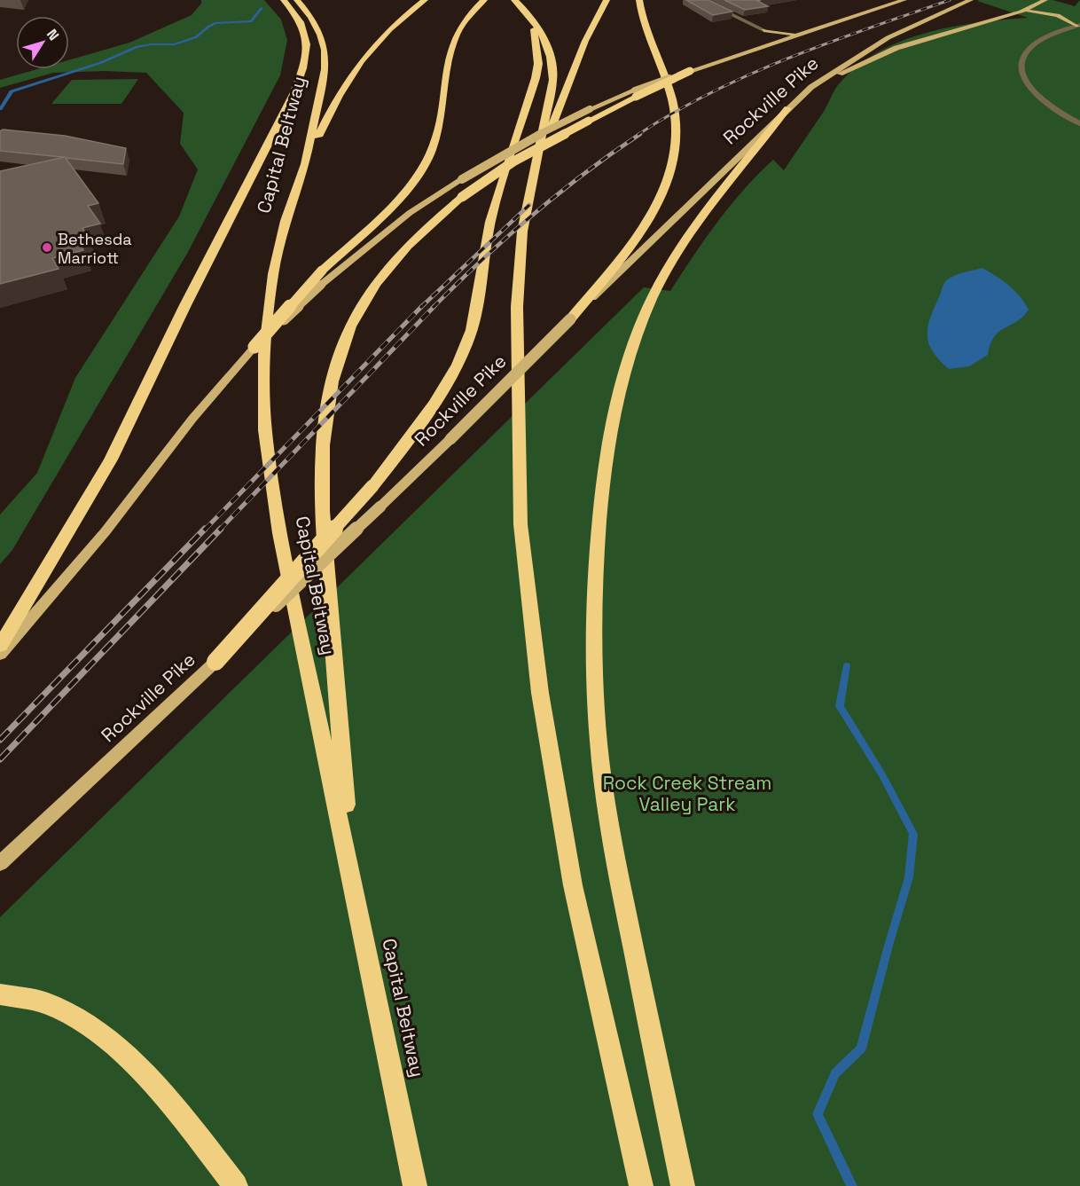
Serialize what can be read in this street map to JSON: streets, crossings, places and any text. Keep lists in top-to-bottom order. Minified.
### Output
{"streets":{"highway":["Capital Beltway"],"main road":["Rockville Pike"]},"parks":["Rock Creek Stream Valley Park"],"places":["Bethesda Marriott"],"north":"top right"}
